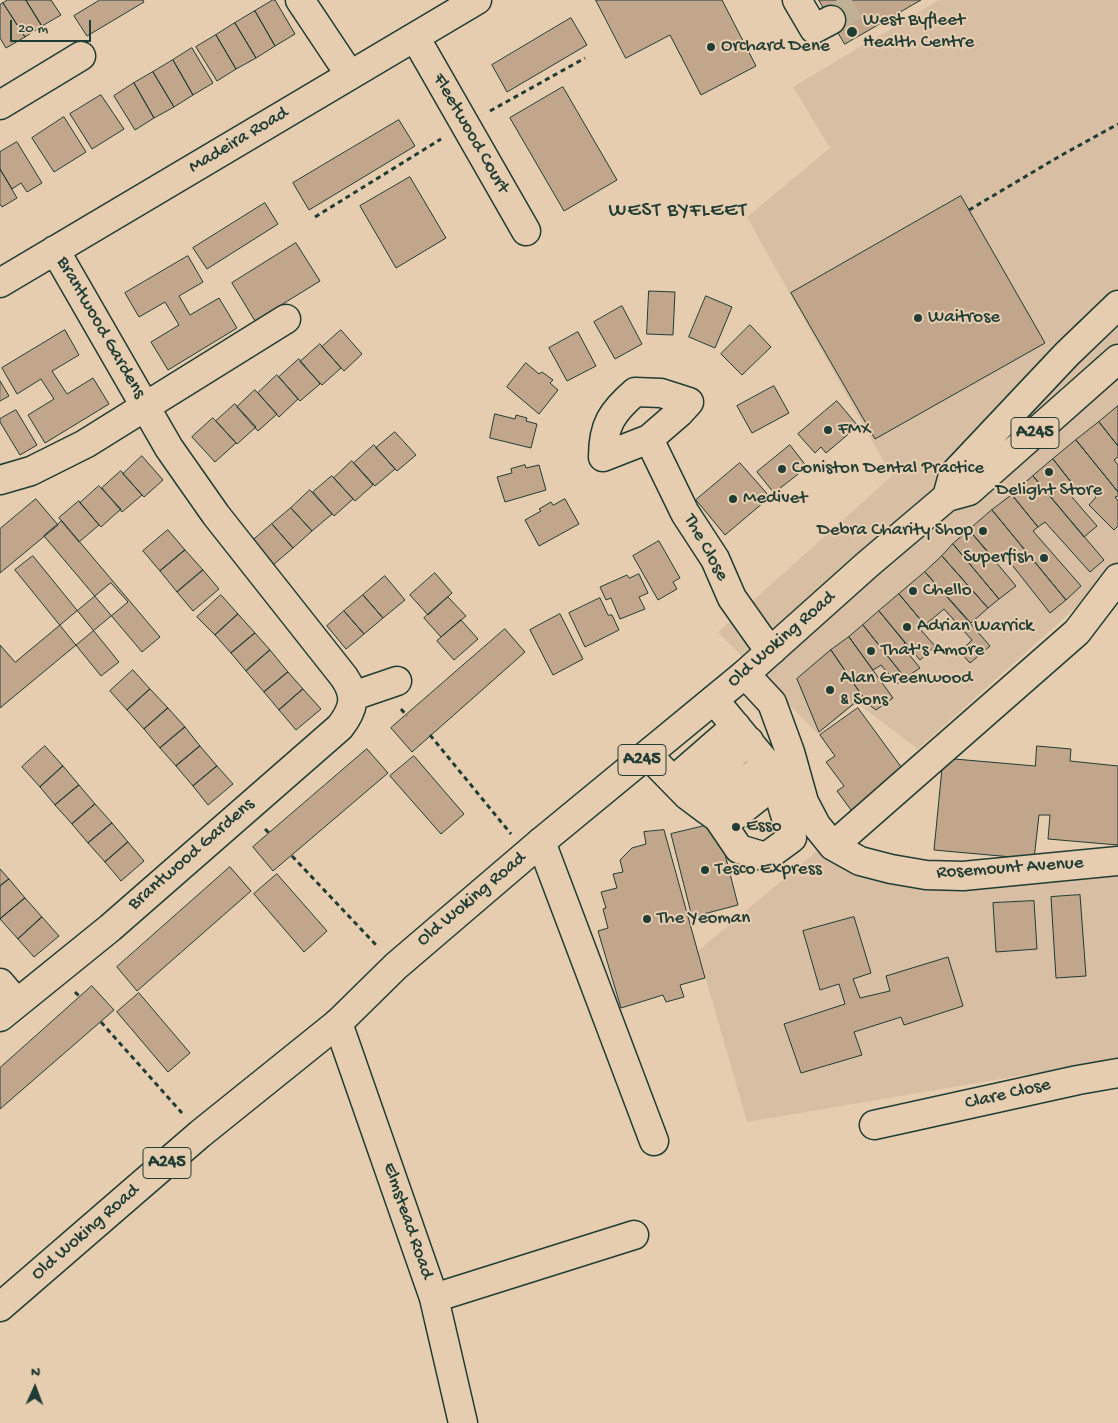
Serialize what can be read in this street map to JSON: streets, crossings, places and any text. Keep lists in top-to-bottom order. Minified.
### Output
{"streets":{"street":["Fleetwood Court","Madeira Road","Brantwood Gardens","A245","The Close","Old Woking Road","Rosemount Avenue","Clare Close","Elmstead Road"]},"crossings":[["Fleetwood Court","Madeira Road"],["Madeira Road","Brantwood Gardens"],["A245","Old Woking Road"],["The Close","Old Woking Road"],["Old Woking Road","Rosemount Avenue"],["Old Woking Road","Elmstead Road"]],"districts":["WEST BYFLEET"],"places":["West Byfleet Health Centre","Orchard Dene","Waitrose","FMX","Coniston Dental Practice","Delight Store","Medivet","Debra Charity Shop","Superfish","Chello","Adrian Warrick","That's Amore","Alan Greenwood & Sons","Esso","Tesco Express","The Yeoman"],"scale_bar":"20 m","north":"top"}
